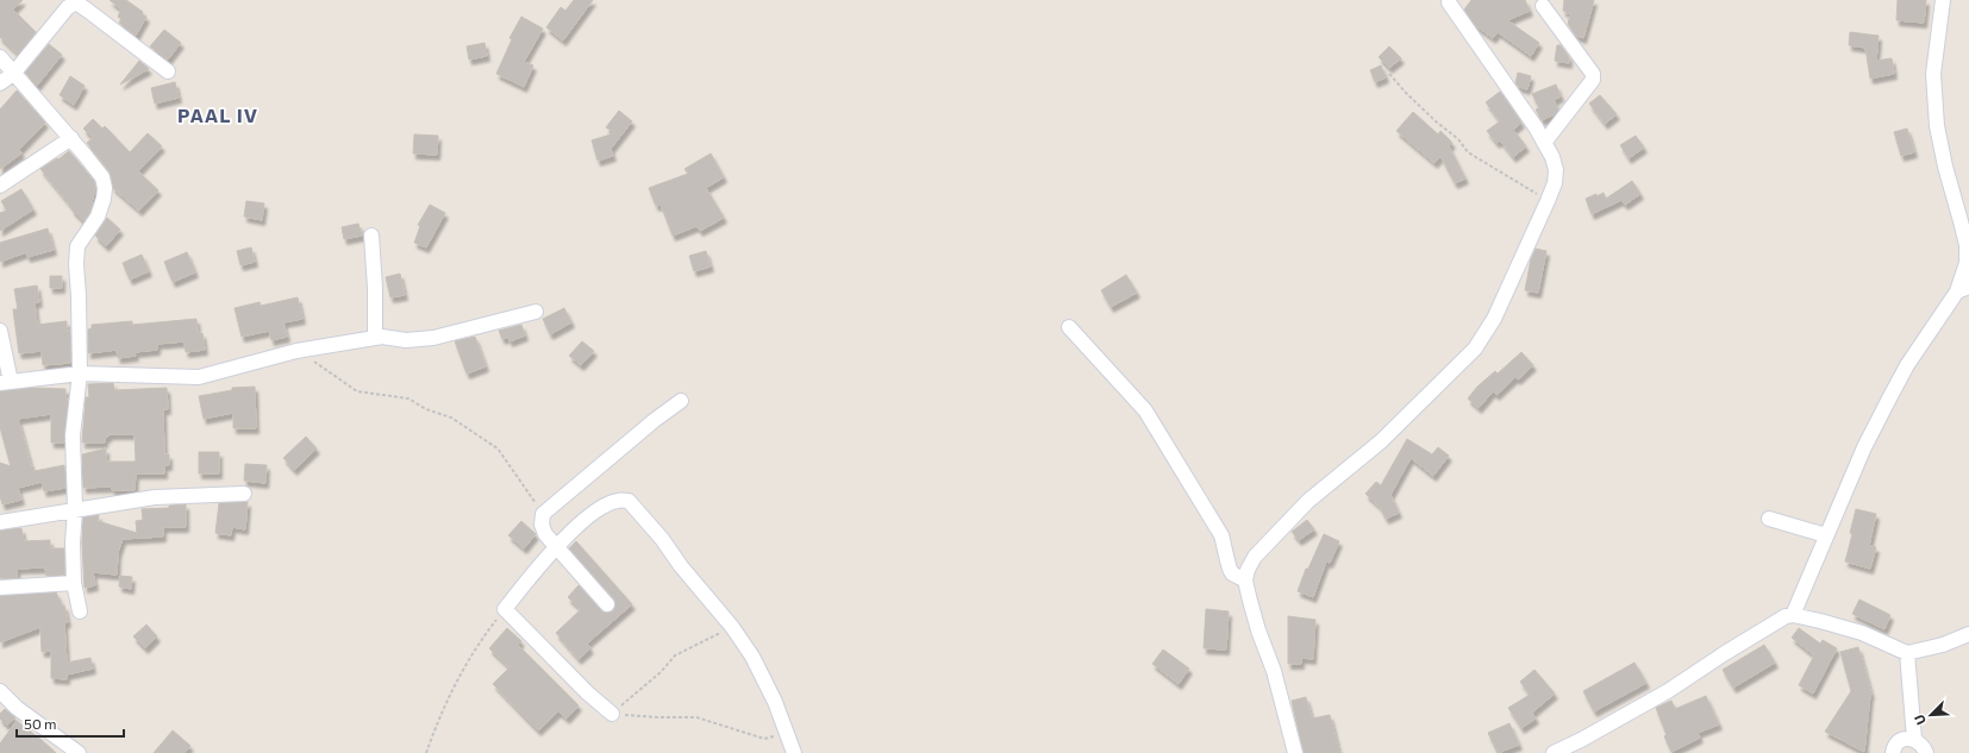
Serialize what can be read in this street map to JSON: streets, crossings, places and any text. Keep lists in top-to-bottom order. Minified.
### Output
{"districts":["PAAL IV"],"scale_bar":"50 m","north":"bottom left"}
